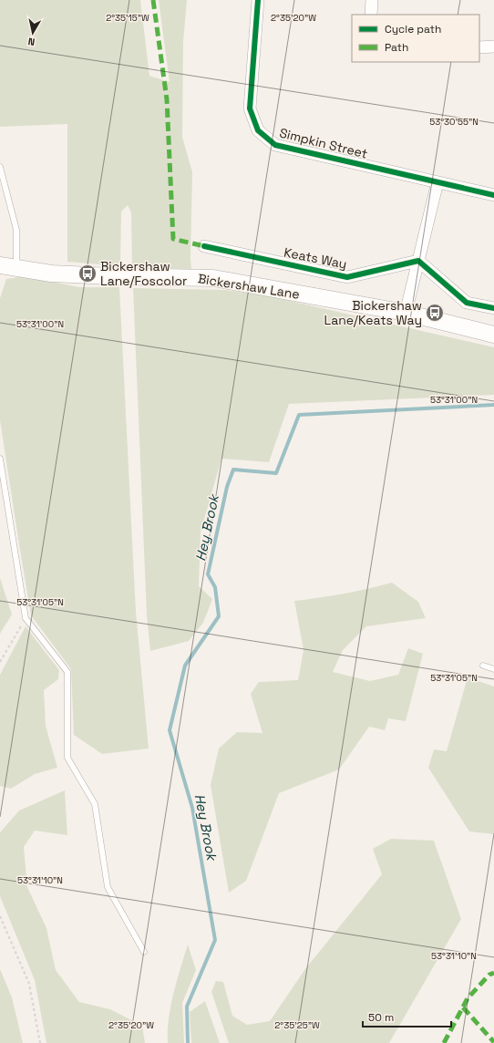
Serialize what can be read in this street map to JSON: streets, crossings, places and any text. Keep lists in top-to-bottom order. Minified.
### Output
{"streets":{"main road":["Bickershaw Lane"],"street":["Simpkin Street","Keats Way"]},"water":["Hey Brook"],"places":{"bus stop":["Bickershaw Lane/Foscolor","Bickershaw Lane/Keats Way"]},"legend":["Cycle path","Path"],"scale_bar":"50 m","north":"bottom","coordinates":["2°35'15\"W","2°35'20\"W","53°30'55\"N","53°31'00\"N","53°31'05\"N","53°31'10\"N","2°35'25\"W"]}
